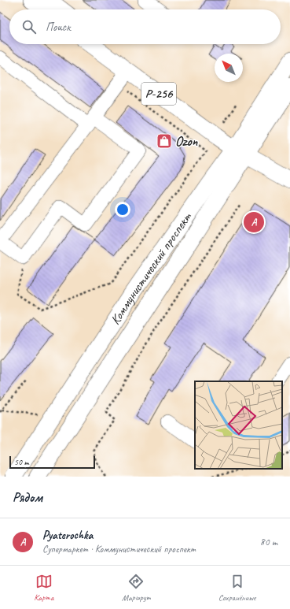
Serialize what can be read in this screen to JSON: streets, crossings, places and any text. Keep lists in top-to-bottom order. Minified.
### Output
{"streets":{"main road":["Р-256","Коммунистический проспект"]},"crossings":[["Р-256","Коммунистический проспект"]],"places":{"shop":["Ozon"]},"scale_bar":"50 m","north":"top left","page":{"search":"Поиск","pins":"A","scale":"50 m","heading":"Рядом","list":[{"mark":"A","name":"Pyaterochka","note":"Супермаркет · Коммунистический проспект","value":"80 m"}],"nav":["Карта","Маршрут","Сохранённые"]}}
